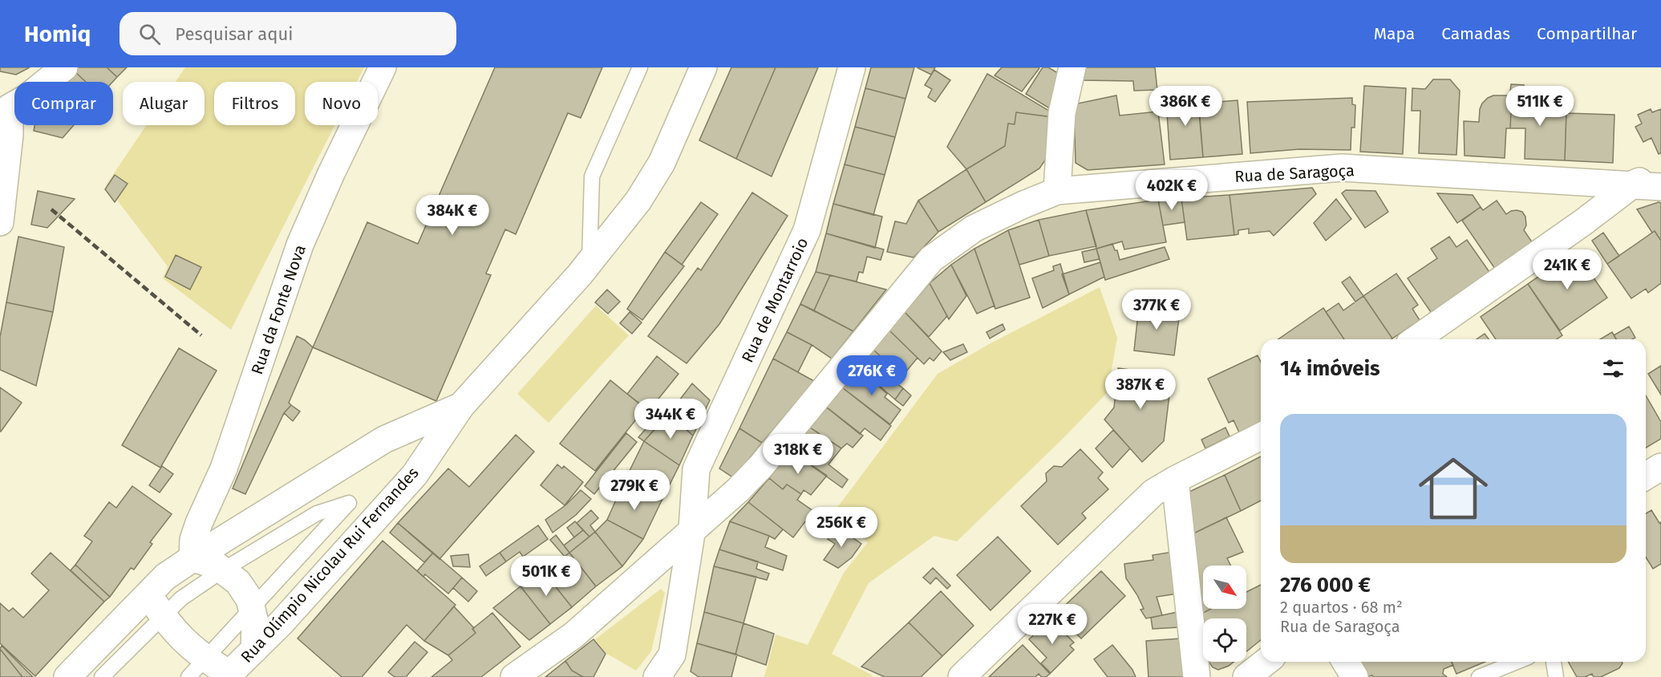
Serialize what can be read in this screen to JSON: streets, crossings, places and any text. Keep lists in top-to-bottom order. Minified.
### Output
{"streets":{"street":["Rua de Saragoça","Rua de Montarroio","Rua da Fonte Nova","Rua Olímpio Nicolau Rui Fernandes"]},"crossings":[["Rua de Saragoça","Rua de Montarroio"],["Rua da Fonte Nova","Rua Olímpio Nicolau Rui Fernandes"]],"north":"bottom right","page":{"header":"Homiq","search":"Pesquisar aqui","nav":["Mapa","Camadas","Compartilhar"],"chip":["Comprar","Alugar","Filtros","Novo"],"price":["386K €","511K €","402K €","384K €","241K €","377K €","276K €","387K €","344K €","318K €","279K €","256K €","501K €","227K €"],"heading":"14 imóveis","list":[{"name":"276 000 €","note":"2 quartos · 68 m² · Rua de Saragoça"}]}}
